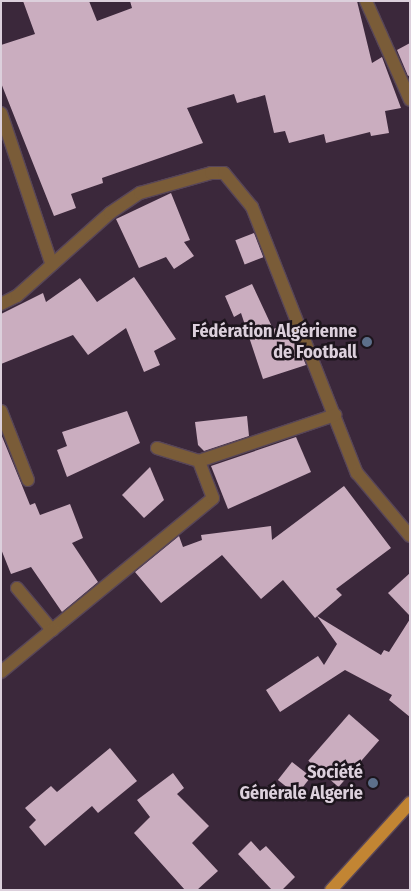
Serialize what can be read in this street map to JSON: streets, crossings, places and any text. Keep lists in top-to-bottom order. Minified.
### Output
{"places":["Fédération Algérienne de Football","Société Générale Algerie"]}
